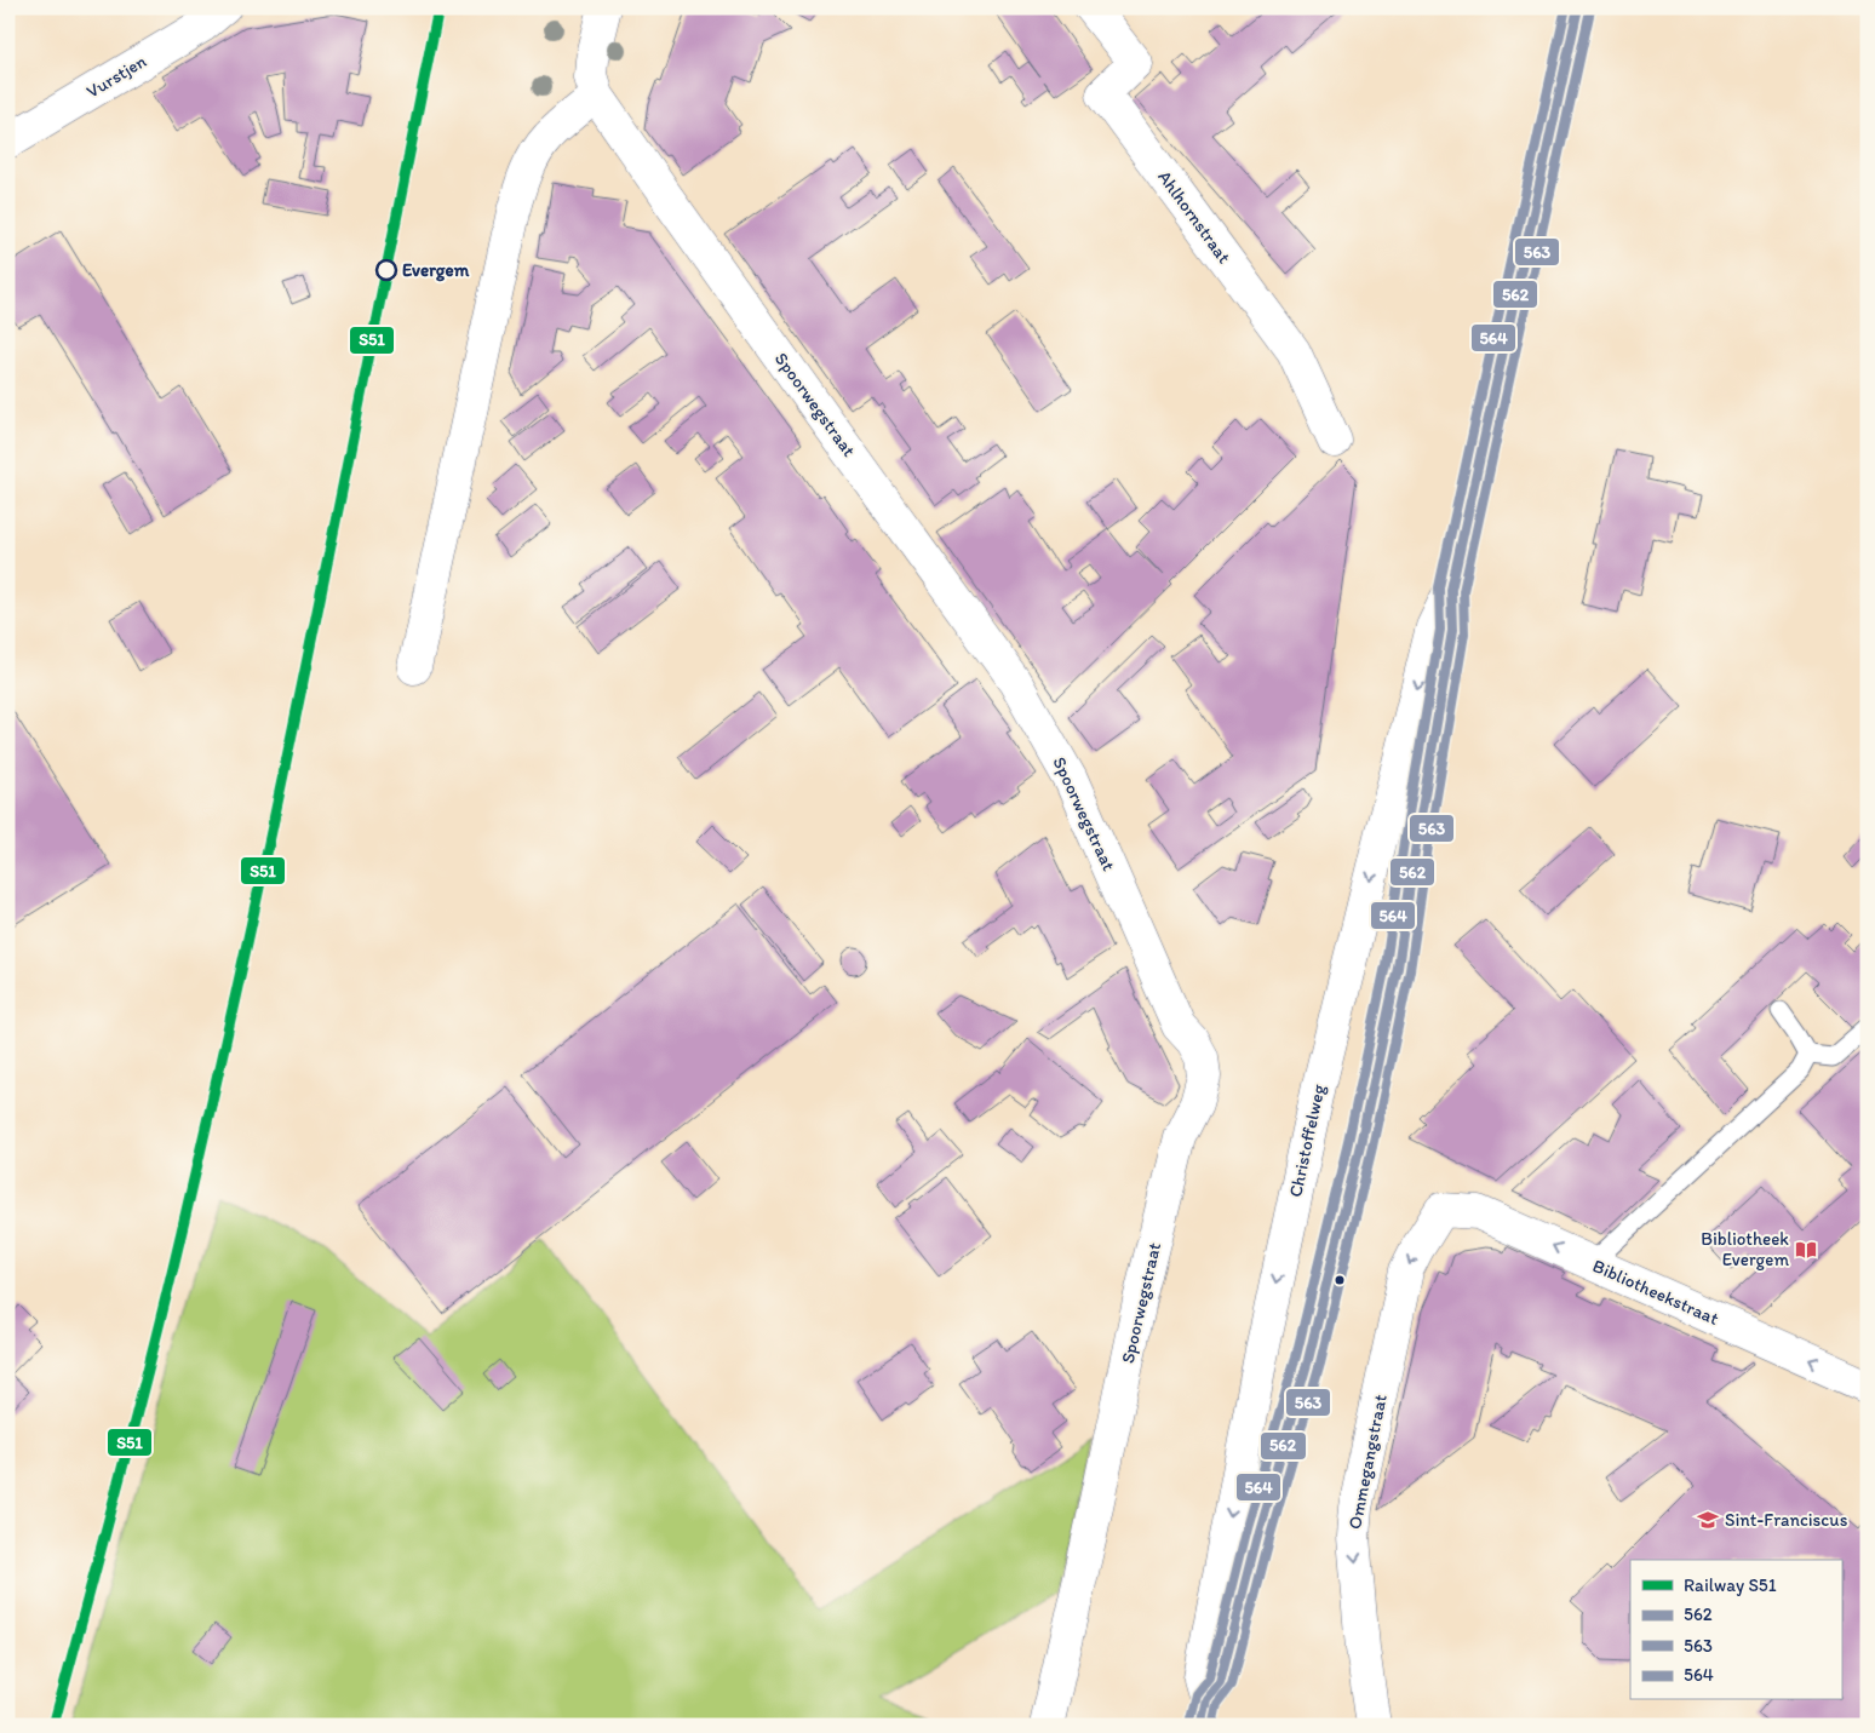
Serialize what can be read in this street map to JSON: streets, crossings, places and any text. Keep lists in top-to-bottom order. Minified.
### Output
{"streets":{"street":["Vurstjen","Ahlhornstraat","Spoorwegstraat","Christoffelweg","Bibliotheekstraat","Ommegangstraat"]},"crossings":[["Bibliotheekstraat","Ommegangstraat"]],"one_way":["Bibliotheekstraat","Ommegangstraat"],"places":{"other":["Evergem"],"library":["Bibliotheek Evergem"],"school or university":["Sint-Franciscus"]},"lines":["rail line S51","transit line 562","transit line 564","transit line 563"],"legend":["Railway S51","562","563","564"]}
